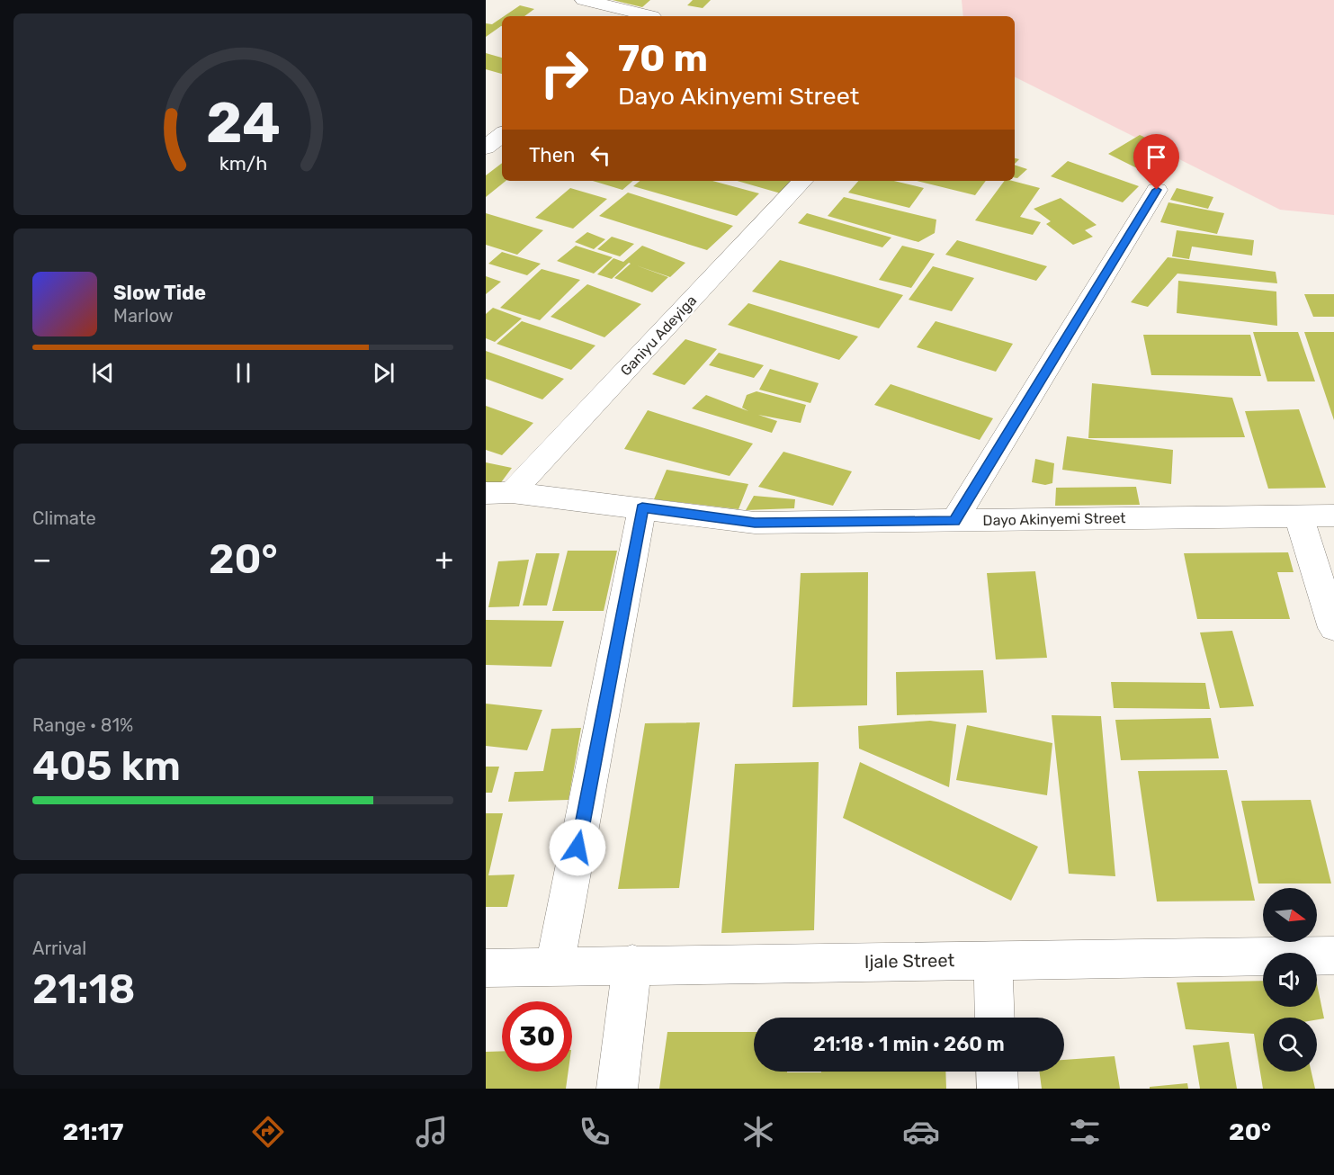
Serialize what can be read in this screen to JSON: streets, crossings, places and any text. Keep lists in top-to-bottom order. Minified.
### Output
{"streets":{"street":["Ganiyu Adeyiga","Dayo Akinyemi Street","Ijale Street"]},"crossings":[["Ganiyu Adeyiga","Dayo Akinyemi Street"]],"north":"right","page":{"turn":["70 m","Dayo Akinyemi Street"],"then":"Then","song":["Slow Tide","Marlow"],"tile":["Climate",["Range · 81%","405 km"],["Arrival","21:18"]],"heat":["−","20°","+"],"limit":"30","trip":"21:18 · 1 min · 260 m","tabs":["21:17","20°"],"gauge":["24","km/h"]}}
